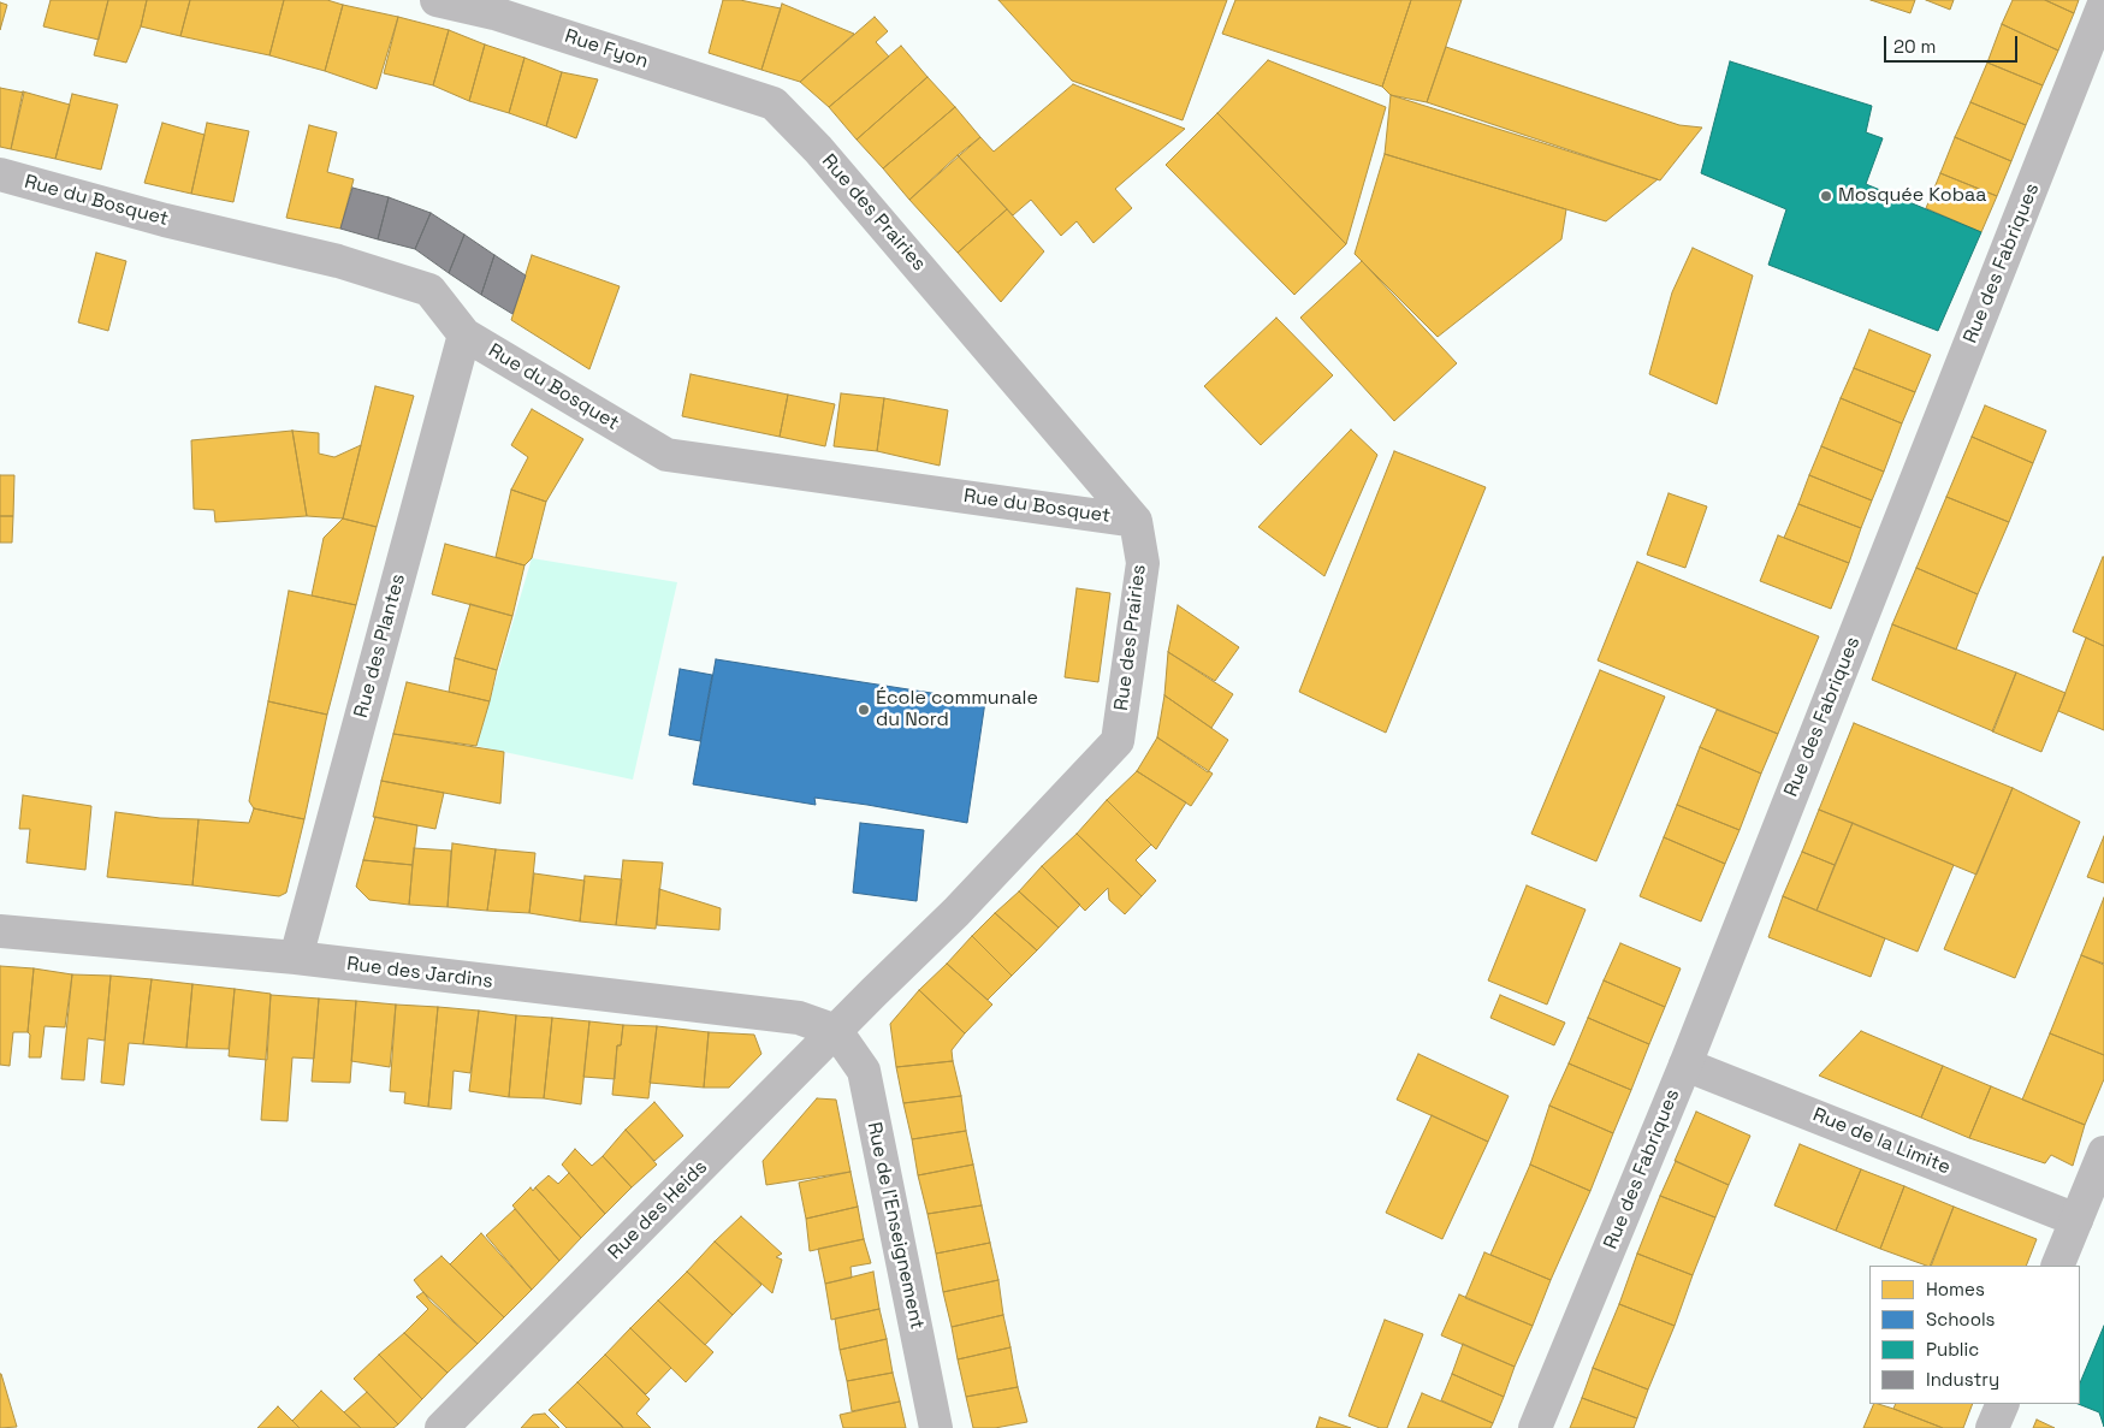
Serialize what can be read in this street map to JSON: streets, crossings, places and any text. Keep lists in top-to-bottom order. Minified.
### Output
{"streets":{"street":["Rue Fyon","Rue du Bosquet","Rue des Prairies","Rue des Fabriques","Rue des Plantes","Rue des Jardins","Rue de la Limite","Rue des Heids","Rue de l'Enseignement"]},"crossings":[["Rue Fyon","Rue des Prairies"],["Rue du Bosquet","Rue des Prairies"],["Rue du Bosquet","Rue des Plantes"],["Rue des Prairies","Rue des Heids"],["Rue des Fabriques","Rue de la Limite"],["Rue des Plantes","Rue des Jardins"],["Rue des Jardins","Rue des Heids"],["Rue des Jardins","Rue de l'Enseignement"],["Rue des Heids","Rue de l'Enseignement"]],"places":["Mosquée Kobaa","École communale du Nord"],"legend":["Homes","Schools","Public","Industry"],"scale_bar":"20 m"}
